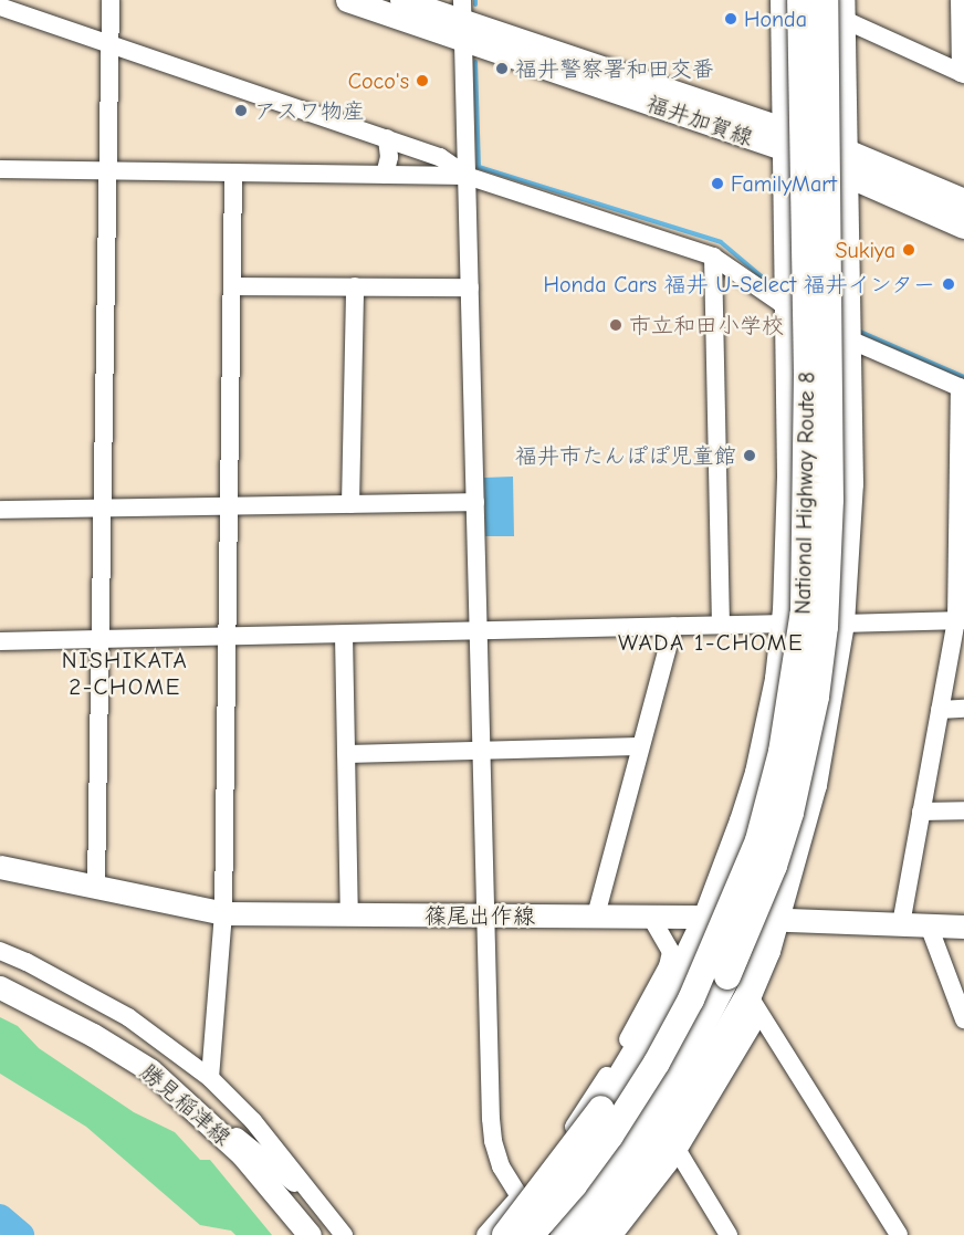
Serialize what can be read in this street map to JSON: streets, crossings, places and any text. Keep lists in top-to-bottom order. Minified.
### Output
{"streets":{"highway":["National Highway Route 8"],"main road":["福井加賀線","篠尾出作線","勝見稲津線"]},"districts":["WADA 1-CHOME","NISHIKATA 2-CHOME"],"places":["Honda","福井警察署和田交番","Coco's","アスワ物産","FamilyMart","Sukiya","Honda Cars 福井 U-Select 福井インター","市立和田小学校","福井市たんぽぽ児童館"]}
